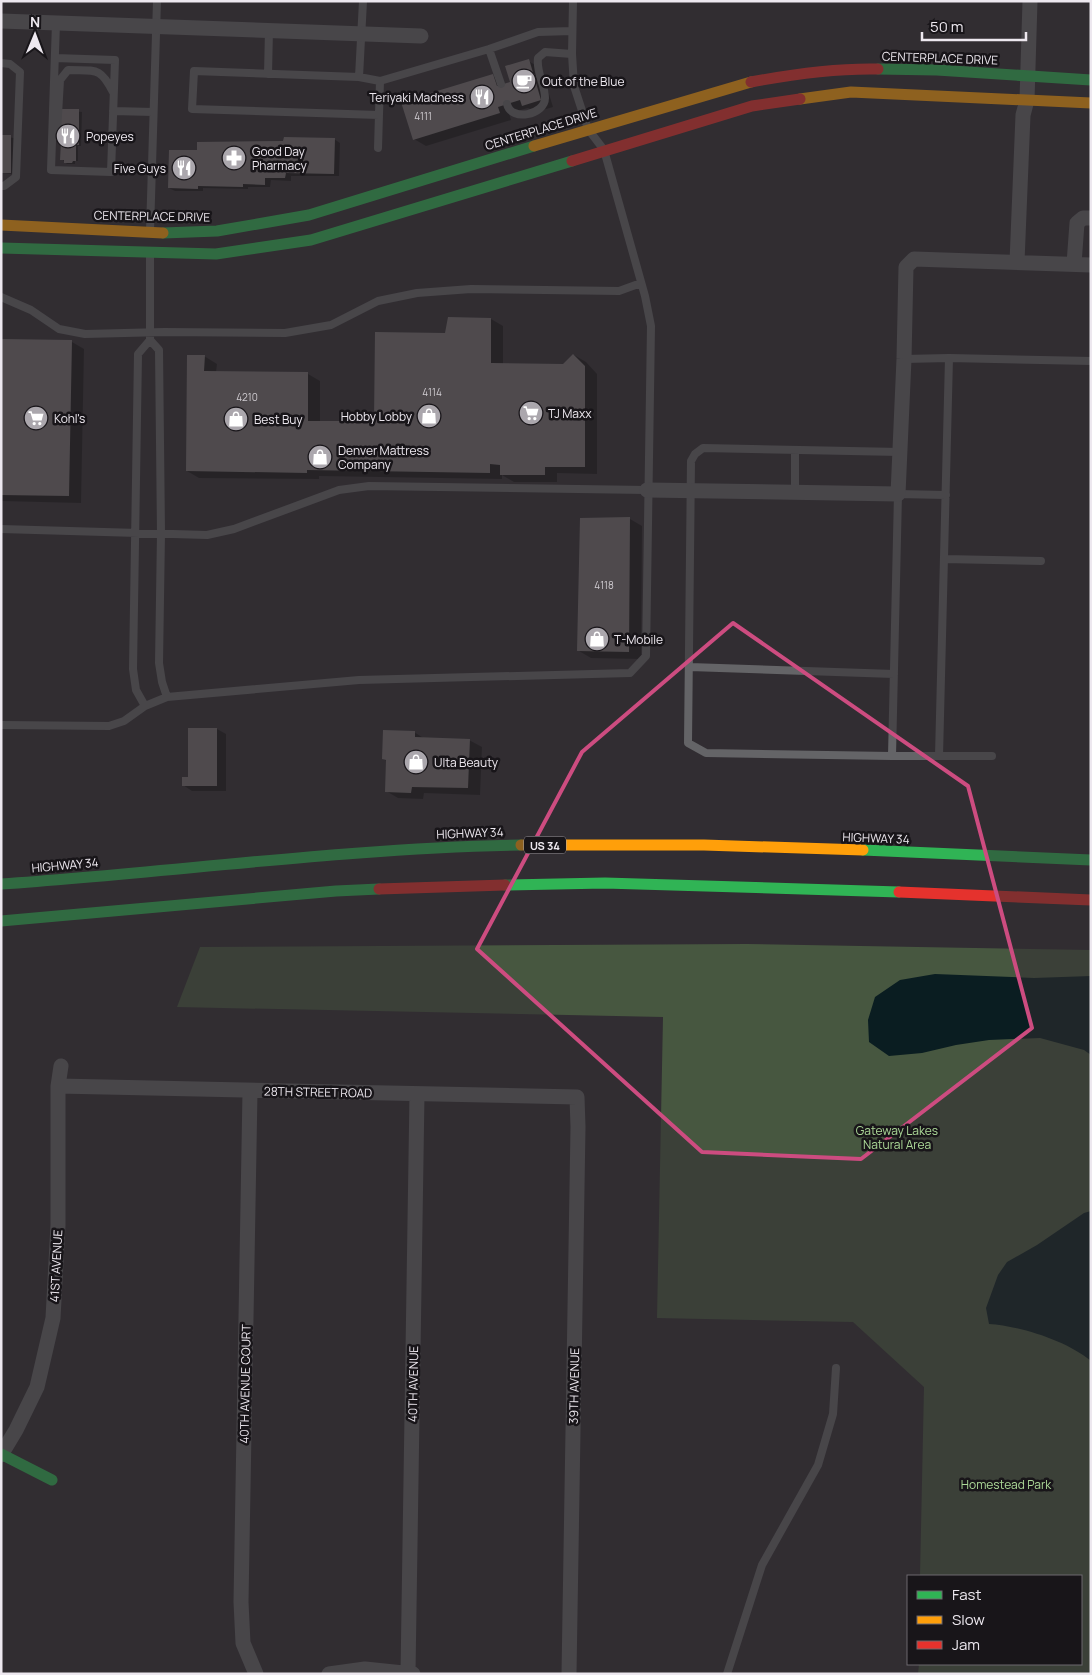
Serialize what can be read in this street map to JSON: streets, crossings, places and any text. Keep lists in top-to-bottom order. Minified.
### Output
{"streets":{"main road":["CENTERPLACE DRIVE","HIGHWAY 34","US 34"],"street":["28TH STREET ROAD","41ST AVENUE","40TH AVENUE COURT","40TH AVENUE","39TH AVENUE"]},"crossings":[["28TH STREET ROAD","41ST AVENUE"],["28TH STREET ROAD","40TH AVENUE COURT"],["28TH STREET ROAD","40TH AVENUE"],["28TH STREET ROAD","39TH AVENUE"]],"parks":["Gateway Lakes Natural Area","Homestead Park"],"places":{"cafe":["Out of the Blue"],"restaurant":["Teriyaki Madness","Popeyes","Five Guys"],"pharmacy":["Good Day Pharmacy"],"supermarket":["TJ Maxx","Kohl's"],"shop":["Hobby Lobby","Best Buy","Denver Mattress Company","T-Mobile","Ulta Beauty"]},"house_numbers":["4111","4114","4210","4118"],"legend":["Fast","Slow","Jam"],"scale_bar":"50 m","north":"top"}
